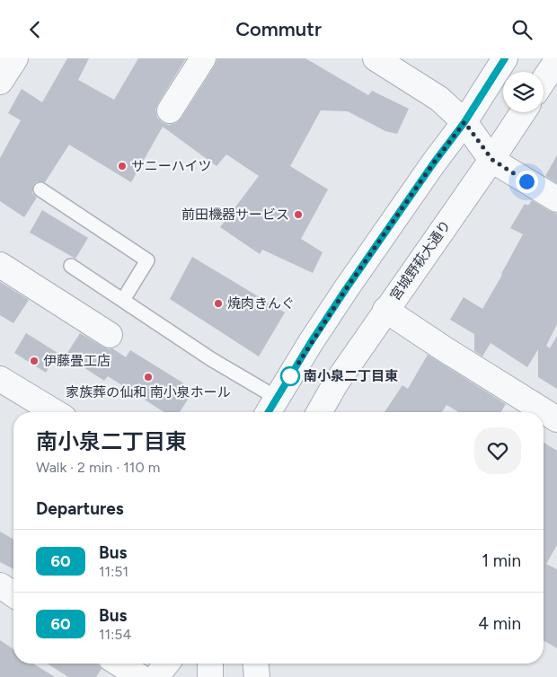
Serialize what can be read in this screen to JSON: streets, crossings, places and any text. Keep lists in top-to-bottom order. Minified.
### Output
{"streets":{"street":["宮城野萩大通り"]},"places":["サニーハイツ","前田機器サービス","焼肉きんぐ","伊藤畳工店","南小泉二丁目東","家族葬の仙和 南小泉ホール"],"lines":["bus line 60"],"page":{"header":"Commutr","heading":[["南小泉二丁目東","Walk · 2 min · 110 m"],"Departures"],"list":[{"mark":"60","name":"Bus","note":"11:51","value":"1 min"},{"mark":"60","name":"Bus","note":"11:54","value":"4 min"}]}}
